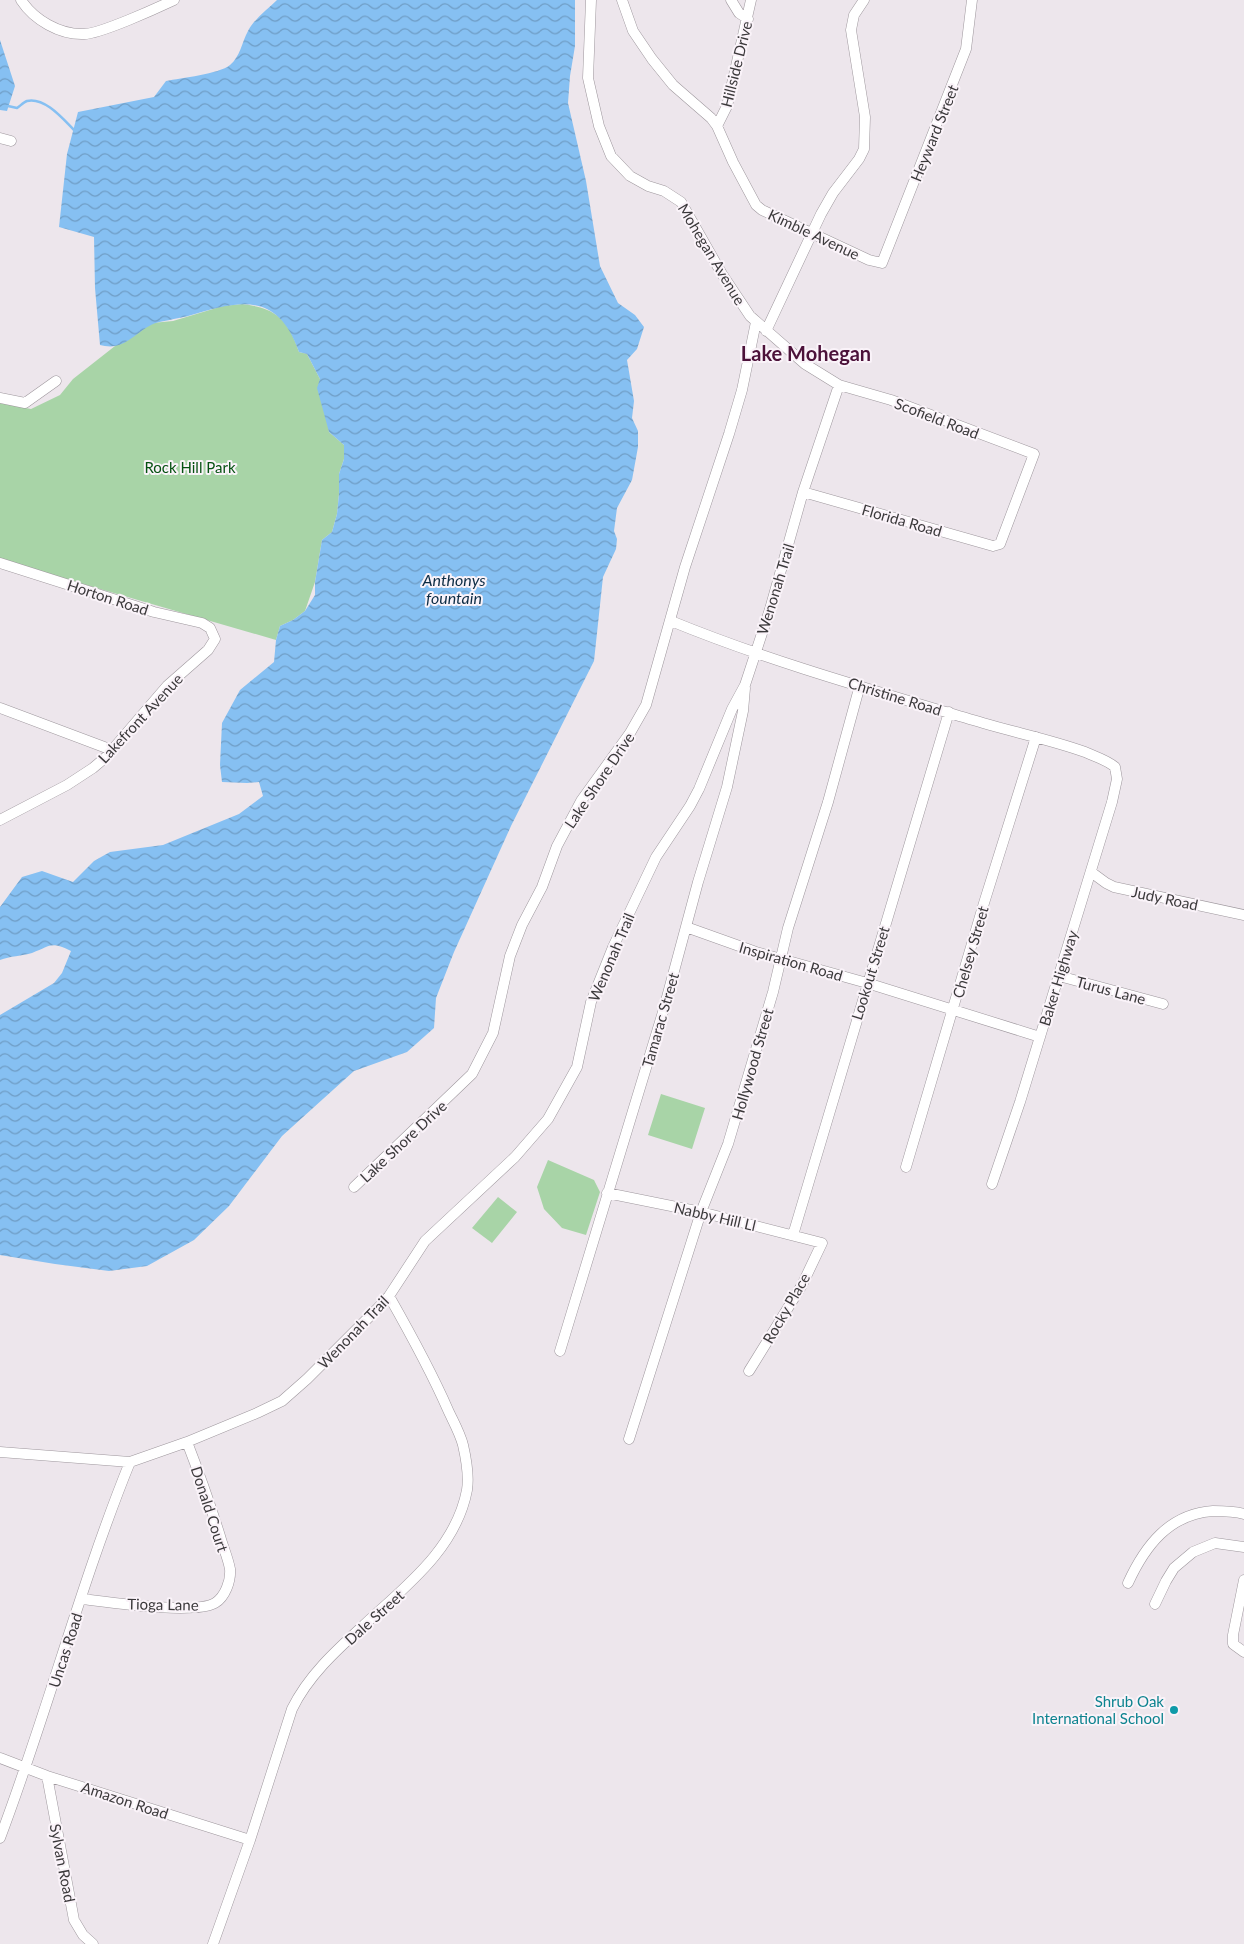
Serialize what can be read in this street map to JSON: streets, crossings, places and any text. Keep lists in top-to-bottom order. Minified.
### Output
{"streets":{"street":["Hillside Drive","Heyward Street","Kimble Avenue","Mohegan Avenue","Scofield Road","Florida Road","Wenonah Trail","Horton Road","Christine Road","Lakefront Avenue","Lake Shore Drive","Judy Road","Chelsey Street","Inspiration Road","Lookout Street","Baker Highway","Turus Lane","Tamarac Street","Hollywood Street","Nabby Hill Ll","Rocky Place","Donald Court","Tioga Lane","Dale Street","Uncas Road","Amazon Road","Sylvan Road"]},"crossings":[["Hillside Drive","Kimble Avenue"],["Heyward Street","Kimble Avenue"],["Mohegan Avenue","Scofield Road"],["Mohegan Avenue","Wenonah Trail"],["Mohegan Avenue","Lake Shore Drive"],["Scofield Road","Florida Road"],["Scofield Road","Wenonah Trail"],["Florida Road","Wenonah Trail"],["Wenonah Trail","Christine Road"],["Wenonah Trail","Tamarac Street"],["Wenonah Trail","Donald Court"],["Wenonah Trail","Dale Street"],["Wenonah Trail","Uncas Road"],["Horton Road","Lakefront Avenue"],["Christine Road","Lake Shore Drive"],["Christine Road","Chelsey Street"],["Christine Road","Lookout Street"],["Christine Road","Baker Highway"],["Christine Road","Hollywood Street"],["Judy Road","Baker Highway"],["Chelsey Street","Inspiration Road"],["Inspiration Road","Lookout Street"],["Inspiration Road","Baker Highway"],["Inspiration Road","Tamarac Street"],["Inspiration Road","Hollywood Street"],["Lookout Street","Nabby Hill Ll"],["Baker Highway","Turus Lane"],["Tamarac Street","Nabby Hill Ll"],["Hollywood Street","Nabby Hill Ll"],["Nabby Hill Ll","Rocky Place"],["Donald Court","Tioga Lane"],["Tioga Lane","Uncas Road"],["Dale Street","Amazon Road"],["Uncas Road","Amazon Road"],["Amazon Road","Sylvan Road"]],"districts":["Lake Mohegan"],"water":["Anthonys fountain"],"parks":["Rock Hill Park"],"places":["Shrub Oak International School"]}
